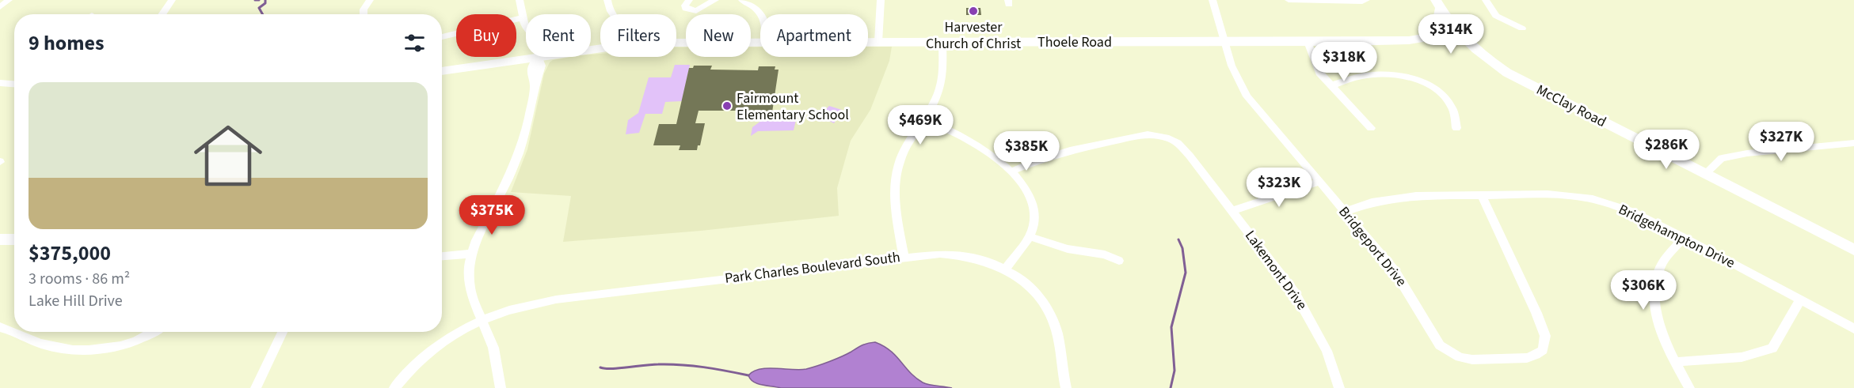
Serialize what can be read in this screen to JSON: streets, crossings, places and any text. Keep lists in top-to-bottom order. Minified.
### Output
{"streets":{"main road":["Thoele Road","McClay Road"],"street":["Bridgehampton Drive","Bridgeport Drive","Park Charles Boulevard South","Lakemont Drive"]},"crossings":[["Thoele Road","McClay Road"],["Thoele Road","Bridgeport Drive"],["Bridgehampton Drive","Bridgeport Drive"]],"places":["Harvester Church of Christ","Fairmount Elementary School"],"page":{"price":["$314K","$318K","$469K","$327K","$286K","$385K","$323K","$375K","$306K"],"chip":["Buy","Rent","Filters","New","Apartment"],"heading":"9 homes","list":[{"name":"$375,000","note":"3 rooms · 86 m² · Lake Hill Drive"}]}}
